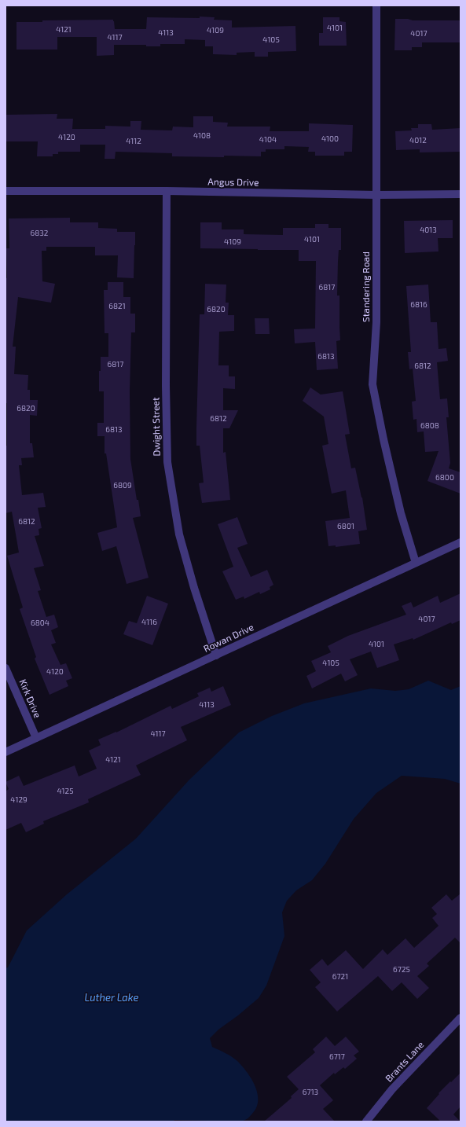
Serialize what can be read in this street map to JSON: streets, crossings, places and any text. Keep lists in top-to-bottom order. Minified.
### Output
{"streets":{"street":["Angus Drive","Standering Road","Dwight Street","Rowan Drive","Kirk Drive","Brants Lane"]},"crossings":[["Angus Drive","Standering Road"],["Angus Drive","Dwight Street"],["Standering Road","Rowan Drive"],["Dwight Street","Rowan Drive"],["Rowan Drive","Kirk Drive"]],"water":["Luther Lake"],"house_numbers":["4101","4121","4109","4113","4017","4117","4105","4108","4120","4100","4104","4012","4112","4013","6832","4101","4109","6817","6816","6821","6820","6813","6817","6812","6820","6812","6808","6813","6800","6809","6812","6801","4017","4116","6804","4101","4105","4120","4113","4117","4121","4125","4129","6725","6721","6717","6713"]}
